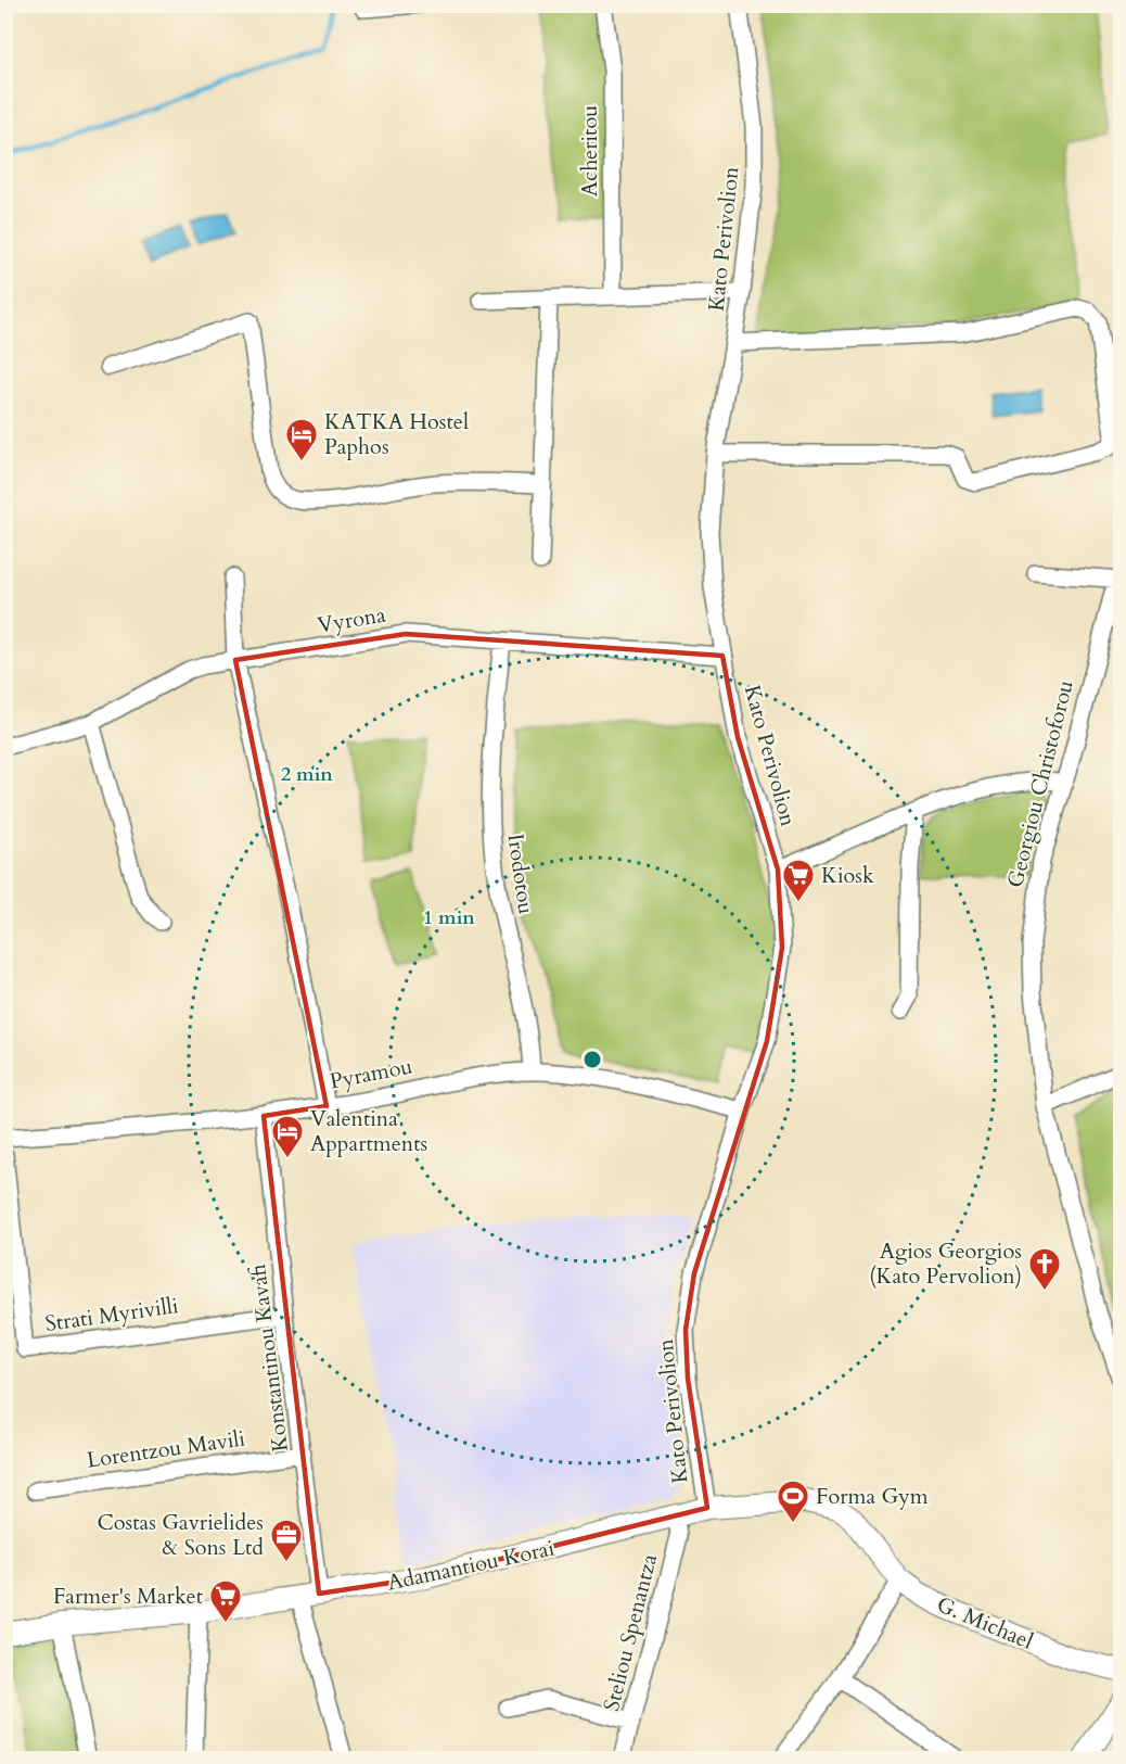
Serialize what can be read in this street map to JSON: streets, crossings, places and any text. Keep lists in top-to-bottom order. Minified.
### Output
{"streets":{"main road":["Adamantiou Korai","G. Michael"],"street":["Acheritou","Kato Perivolion","Vyrona","Georgiou Christoforou","Irodotou","Pyramou","Strati Myrivilli","Konstantinou Kavafi","Lorentzou Mavili","Steliou Spenantza"]},"crossings":[["Kato Perivolion","Vyrona"],["Kato Perivolion","Pyramou"],["Kato Perivolion","Adamantiou Korai"],["Vyrona","Irodotou"],["Irodotou","Pyramou"],["Pyramou","Konstantinou Kavafi"],["Strati Myrivilli","Konstantinou Kavafi"],["Konstantinou Kavafi","Lorentzou Mavili"],["Konstantinou Kavafi","Adamantiou Korai"],["Adamantiou Korai","G. Michael"],["Adamantiou Korai","Steliou Spenantza"]],"places":{"hotel":["KATKA Hostel Paphos","Valentina Appartments"],"supermarket":["Kiosk","Farmer's Market"],"church":["Agios Georgios (Kato Pervolion)"],"sports":["Forma Gym"],"office":["Costas Gavrielides & Sons Ltd"]},"rings":["2 min","1 min"]}
